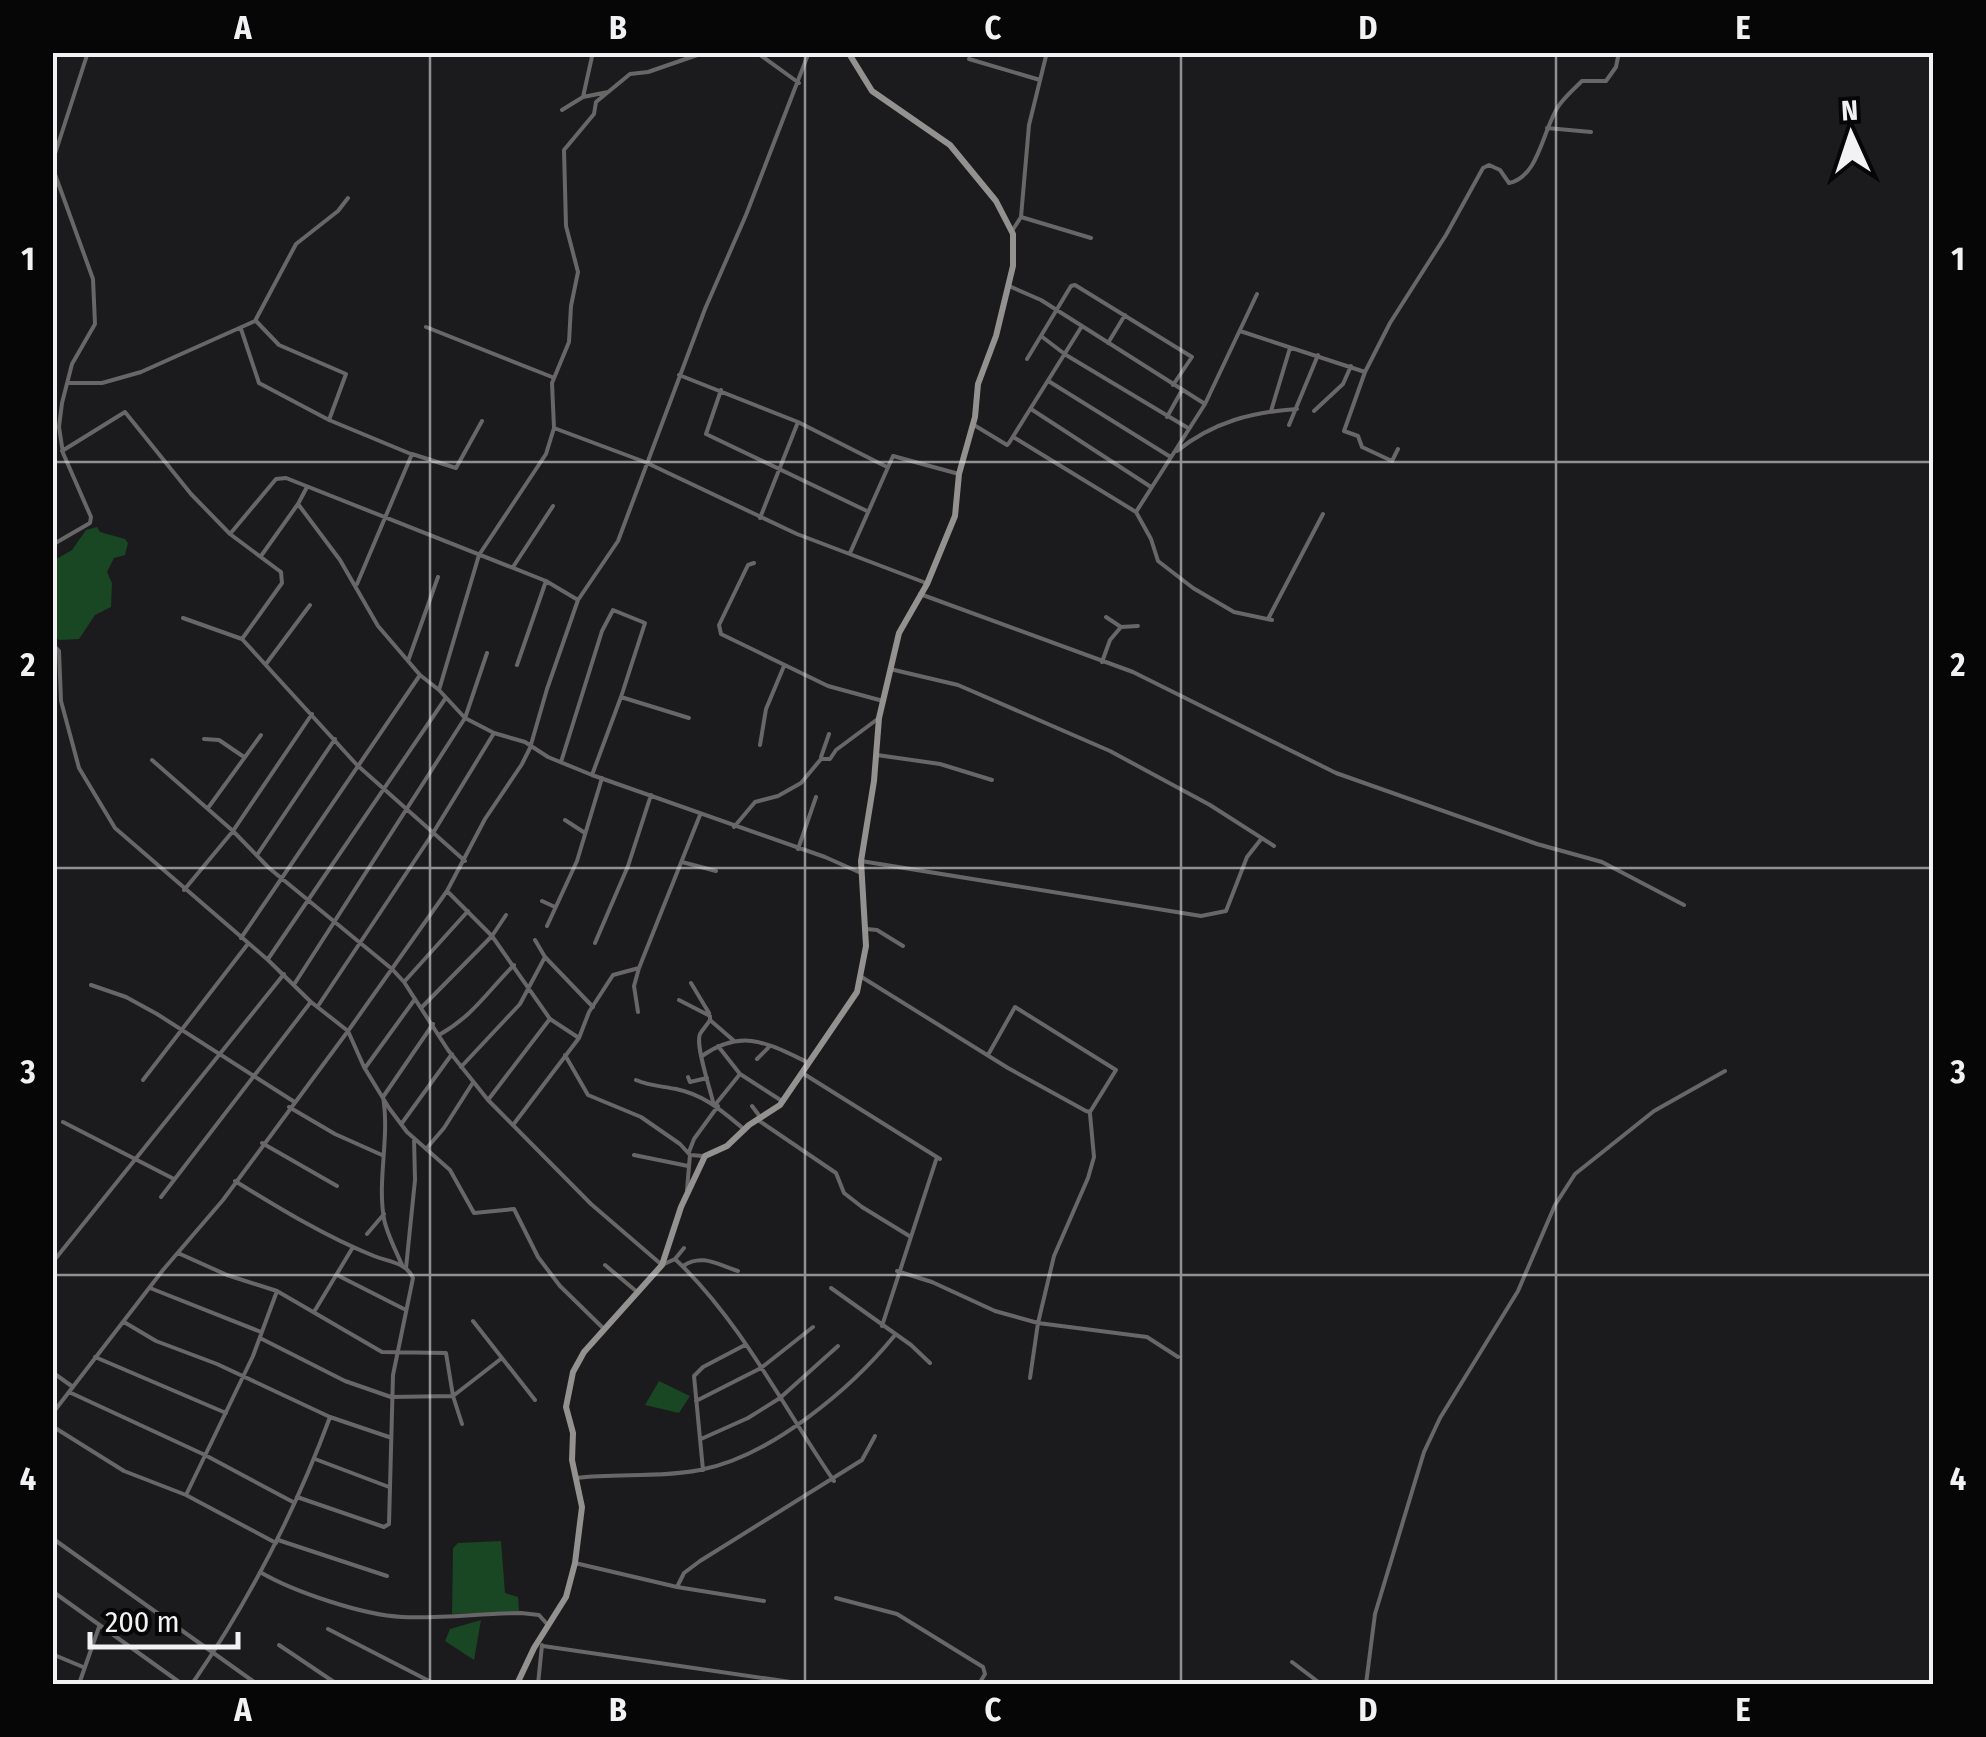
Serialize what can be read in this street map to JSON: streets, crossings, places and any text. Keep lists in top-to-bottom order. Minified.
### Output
{"scale_bar":"200 m","north":"top","grid":{"columns":["A","B","C","D","E"],"rows":["1","2","3","4"]}}
